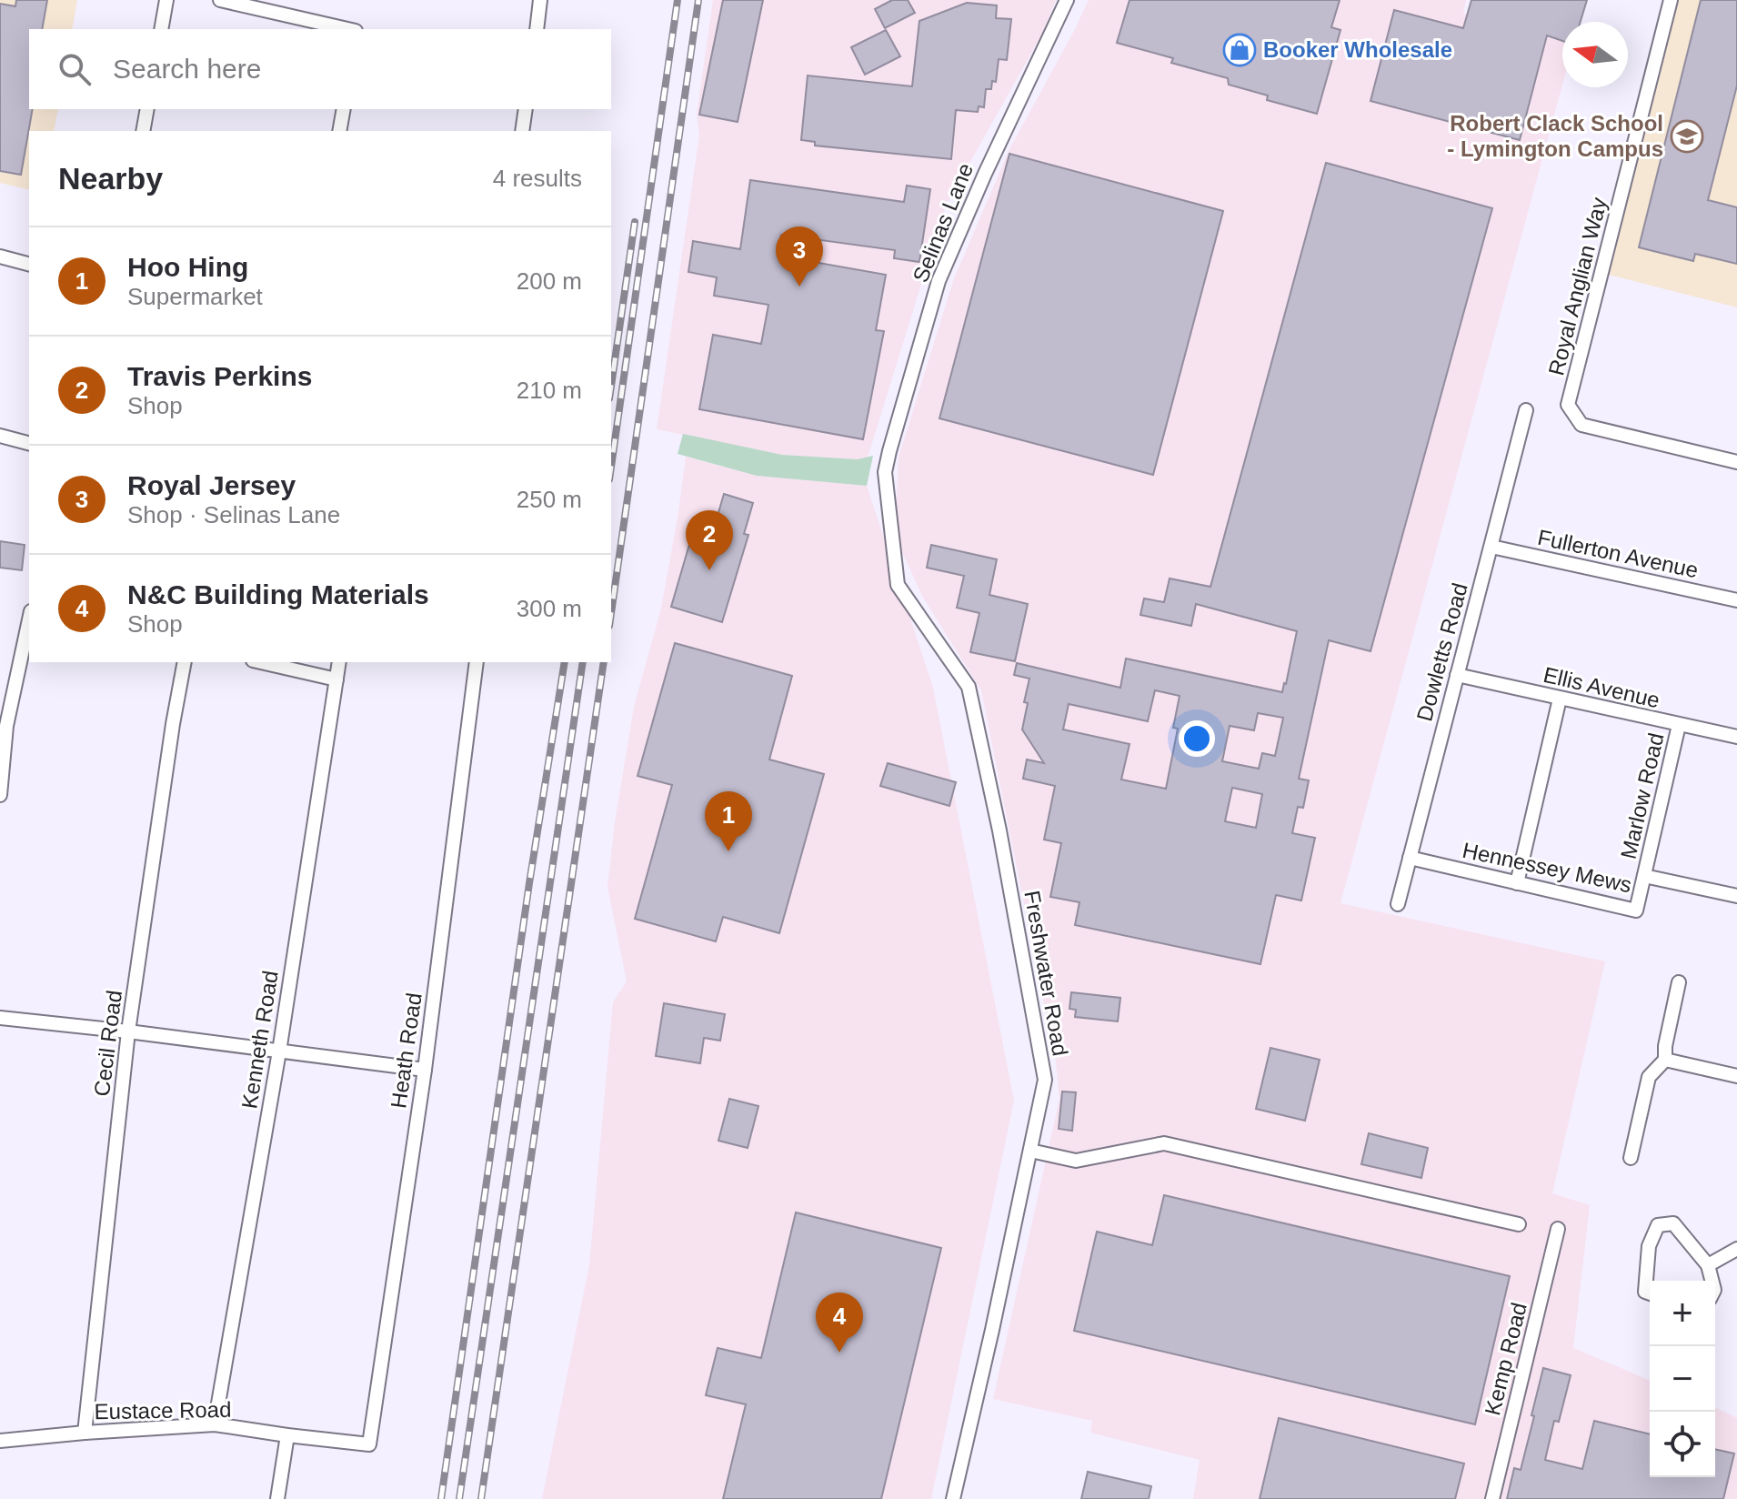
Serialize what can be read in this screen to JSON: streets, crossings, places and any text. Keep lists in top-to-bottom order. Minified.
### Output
{"streets":{"street":["Selinas Lane","Royal Anglian Way","Fullerton Avenue","Dowletts Road","Ellis Avenue","Marlow Road","Hennessey Mews","Freshwater Road","Kenneth Road","Cecil Road","Heath Road","Kemp Road","Eustace Road"]},"crossings":[["Selinas Lane","Freshwater Road"],["Fullerton Avenue","Dowletts Road"],["Dowletts Road","Ellis Avenue"],["Dowletts Road","Hennessey Mews"],["Ellis Avenue","Marlow Road"],["Marlow Road","Hennessey Mews"],["Kenneth Road","Eustace Road"],["Cecil Road","Eustace Road"],["Heath Road","Eustace Road"]],"places":{"shop":["Booker Wholesale"],"school or university":["Robert Clack School - Lymington Campus"]},"north":"left","page":{"search":"Search here","heading":["Nearby","4 results"],"list":[{"mark":"1","name":"Hoo Hing","note":"Supermarket","value":"200 m"},{"mark":"2","name":"Travis Perkins","note":"Shop","value":"210 m"},{"mark":"3","name":"Royal Jersey","note":"Shop · Selinas Lane","value":"250 m"},{"mark":"4","name":"N&C Building Materials","note":"Shop","value":"300 m"}],"pins":["3","2","1","4"],"map_buttons":["+","−"]}}
